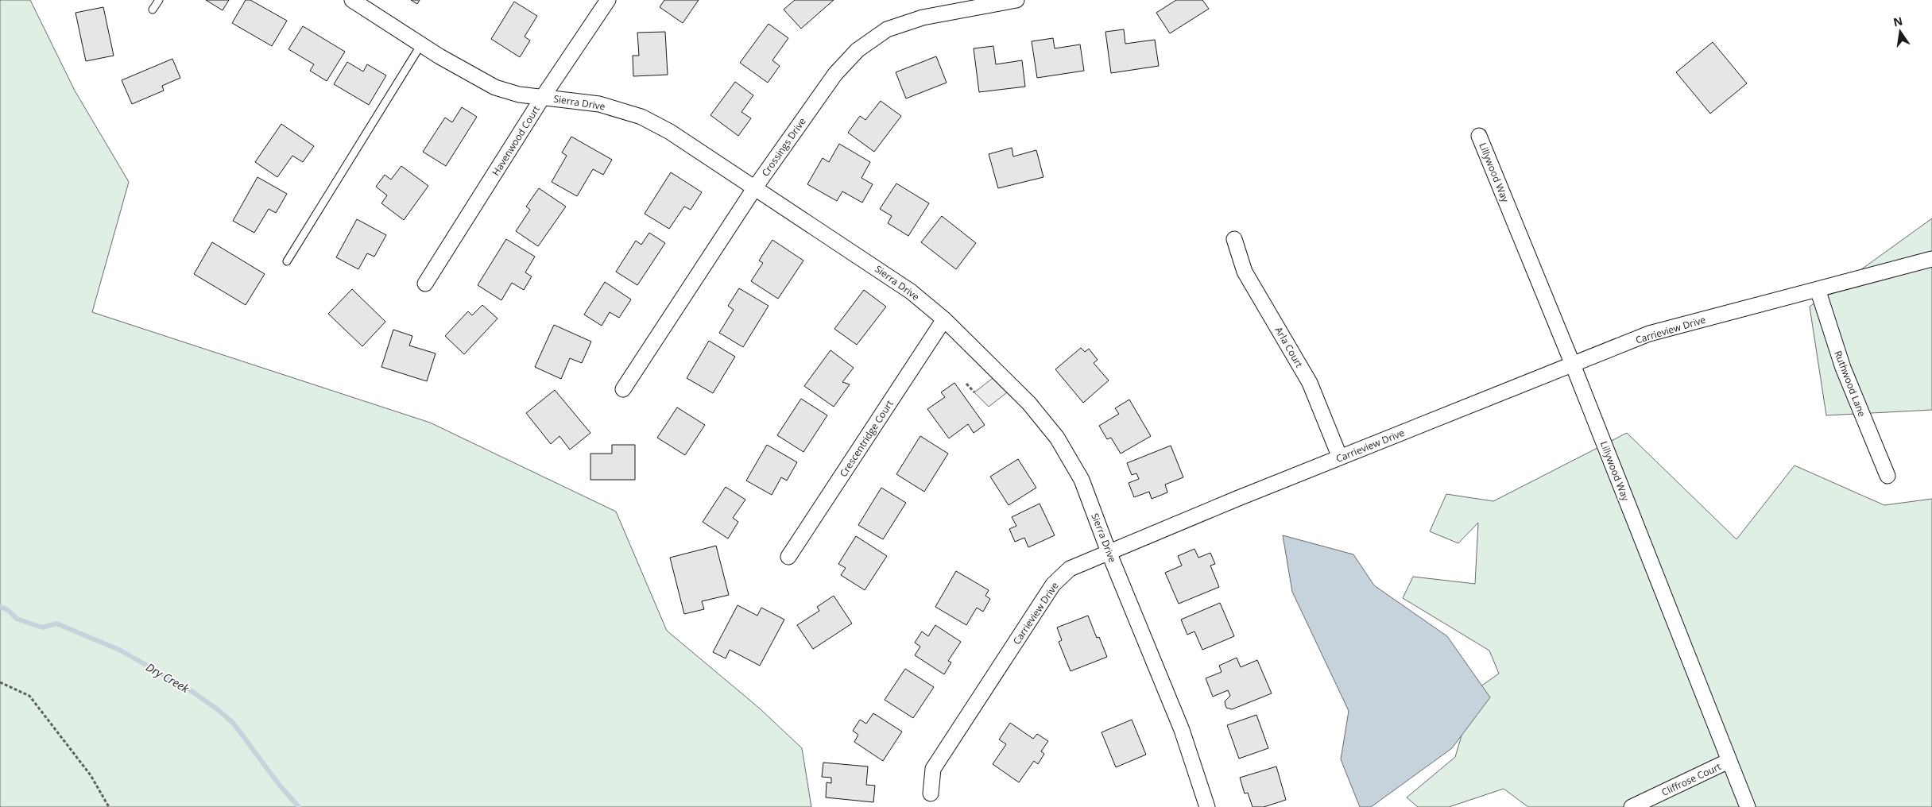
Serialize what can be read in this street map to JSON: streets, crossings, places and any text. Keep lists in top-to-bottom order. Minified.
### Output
{"streets":{"street":["Sierra Drive","Havenwood Court","Crossings Drive","Lillywood Way","Carrieview Drive","Arla Court","Ruthwood Lane","Crescentridge Court","Cliffrose Court"]},"crossings":[["Sierra Drive","Havenwood Court"],["Sierra Drive","Crossings Drive"],["Sierra Drive","Carrieview Drive"],["Sierra Drive","Crescentridge Court"],["Lillywood Way","Carrieview Drive"],["Lillywood Way","Cliffrose Court"],["Carrieview Drive","Arla Court"],["Carrieview Drive","Ruthwood Lane"]],"water":["Dry Creek"],"north":"top"}
